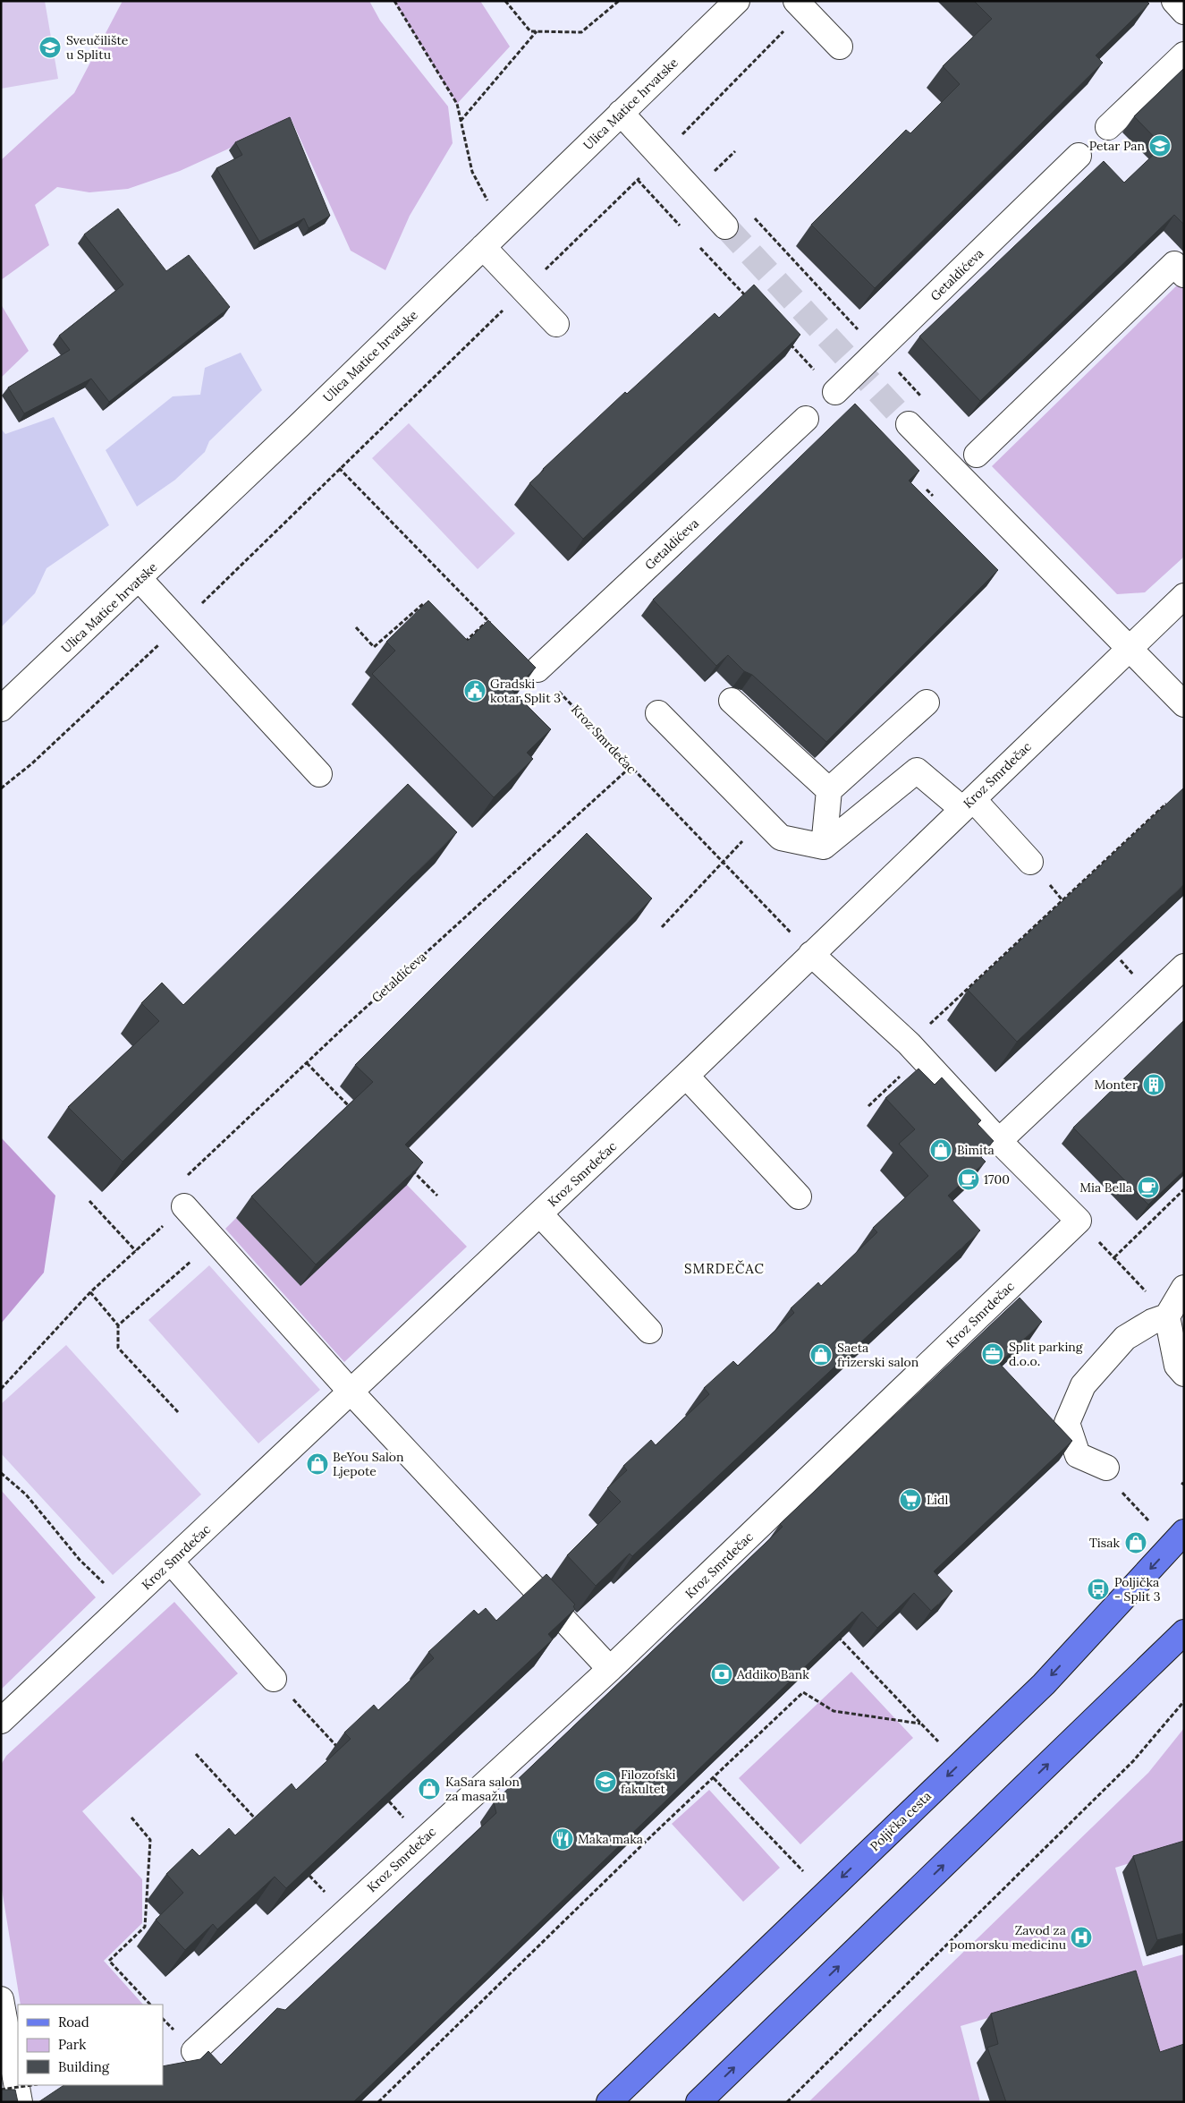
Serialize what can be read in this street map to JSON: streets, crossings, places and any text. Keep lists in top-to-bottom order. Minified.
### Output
{"streets":{"main road":["Poljička cesta"],"street":["Ulica Matice hrvatske","Getaldićeva","Kroz Smrdečac"]},"crossings":[["Getaldićeva","Kroz Smrdečac"]],"districts":["SMRDEČAC"],"places":{"school or university":["Sveučilište u Splitu","Petar Pan","Filozofski fakultet"],"public building":["Gradski kotar Split 3"],"building":["Monter"],"shop":["Bimita","Saeta frizerski salon","BeYou Salon Ljepote","Tisak","KaSara salon za masažu"],"cafe":["1700","Mia Bella"],"office":["Split parking d.o.o."],"supermarket":["Lidl"],"bus stop":["Poljička - Split 3"],"bank":["Addiko Bank"],"restaurant":["Maka maka"],"hospital":["Zavod za pomorsku medicinu"]},"legend":["Road","Park","Building"]}
